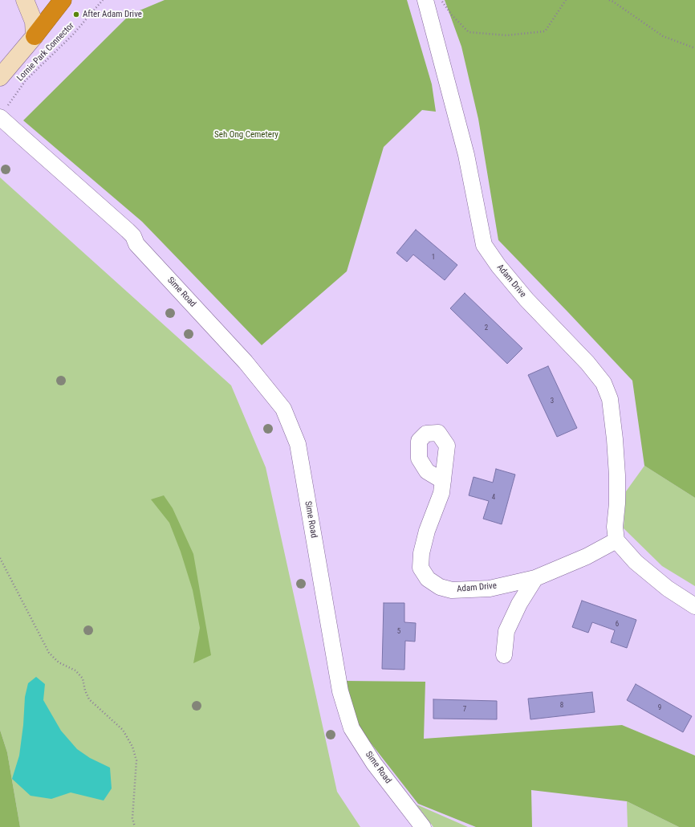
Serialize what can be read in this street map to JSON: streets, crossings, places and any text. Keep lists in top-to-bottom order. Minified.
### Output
{"streets":{"street":["Adam Drive","Sime Road"],"path":["Lornie Park Connector"]},"crossings":[["Lornie Park Connector","Sime Road"]],"parks":["Seh Ong Cemetery"],"places":["After Adam Drive"],"house_numbers":["1","2","3","4","6","5","8","9","7"]}
